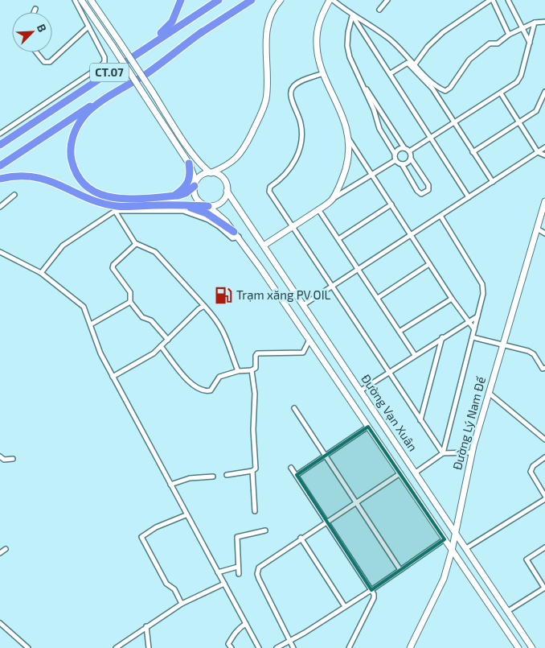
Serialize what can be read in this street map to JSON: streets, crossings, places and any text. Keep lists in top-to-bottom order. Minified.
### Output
{"streets":{"highway":["CT.07"],"main road":["Đường Vạn Xuân","Đường Lý Nam Đế"]},"crossings":[["Đường Vạn Xuân","Đường Lý Nam Đế"]],"places":{"fuel station":["Trạm xăng PV OIL"]},"north":"top right"}
